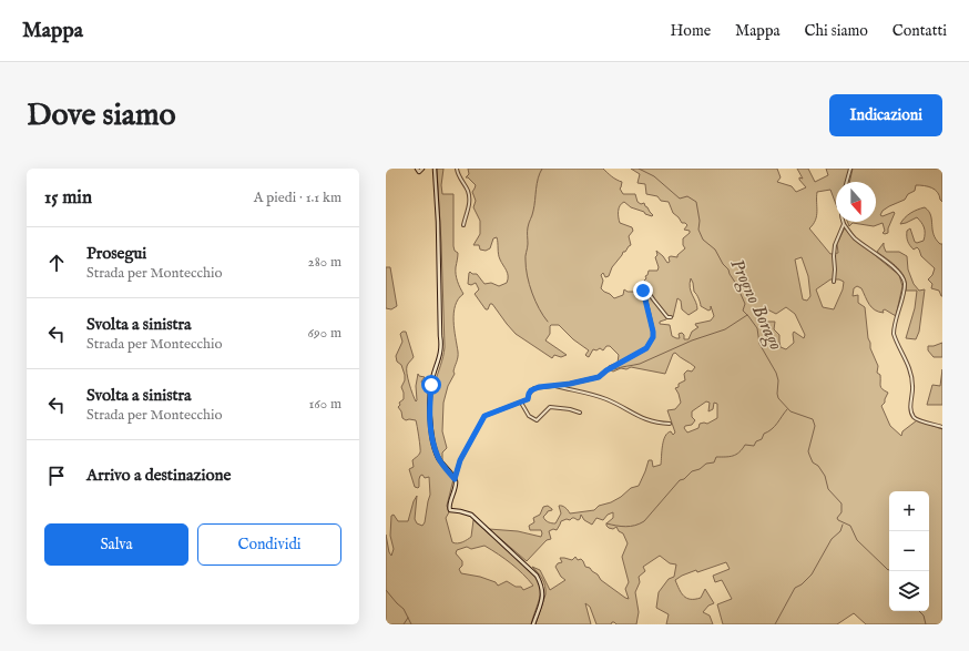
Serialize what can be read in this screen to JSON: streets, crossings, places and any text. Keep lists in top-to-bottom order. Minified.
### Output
{"water":["Progno Borago"],"north":"bottom","page":{"header":"Mappa","nav":["Home","Mappa","Chi siamo","Contatti"],"buttons":["Indicazioni",["Salva","Condividi"]],"title":"Dove siamo","heading":["15 min","A piedi · 1.1 km"],"list":[["Prosegui","Strada per Montecchio","280 m"],["Svolta a sinistra","Strada per Montecchio","690 m"],["Svolta a sinistra","Strada per Montecchio","160 m"],"Arrivo a destinazione"],"map_buttons":["+","−"]}}
